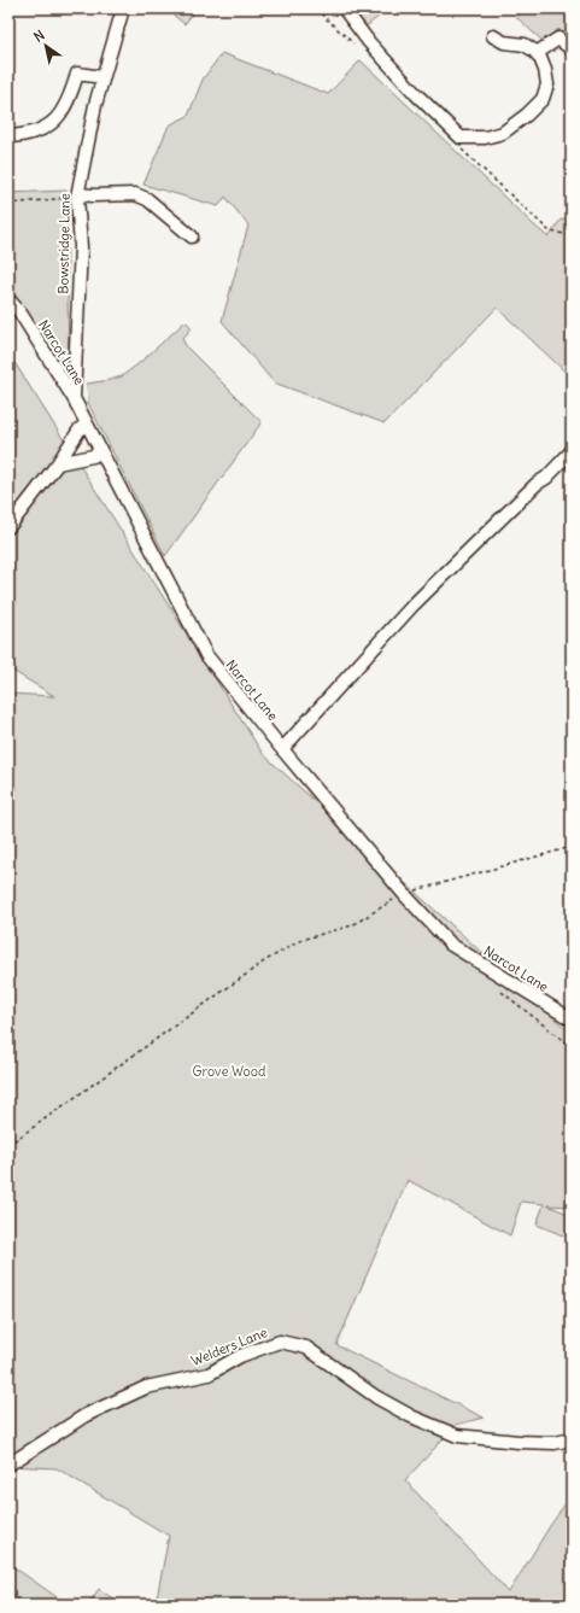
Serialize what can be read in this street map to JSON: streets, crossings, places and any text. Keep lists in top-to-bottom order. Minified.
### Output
{"streets":{"street":["Bowstridge Lane","Narcot Lane","Welders Lane"]},"crossings":[["Bowstridge Lane","Narcot Lane"]],"parks":["Grove Wood"],"north":"top left"}
